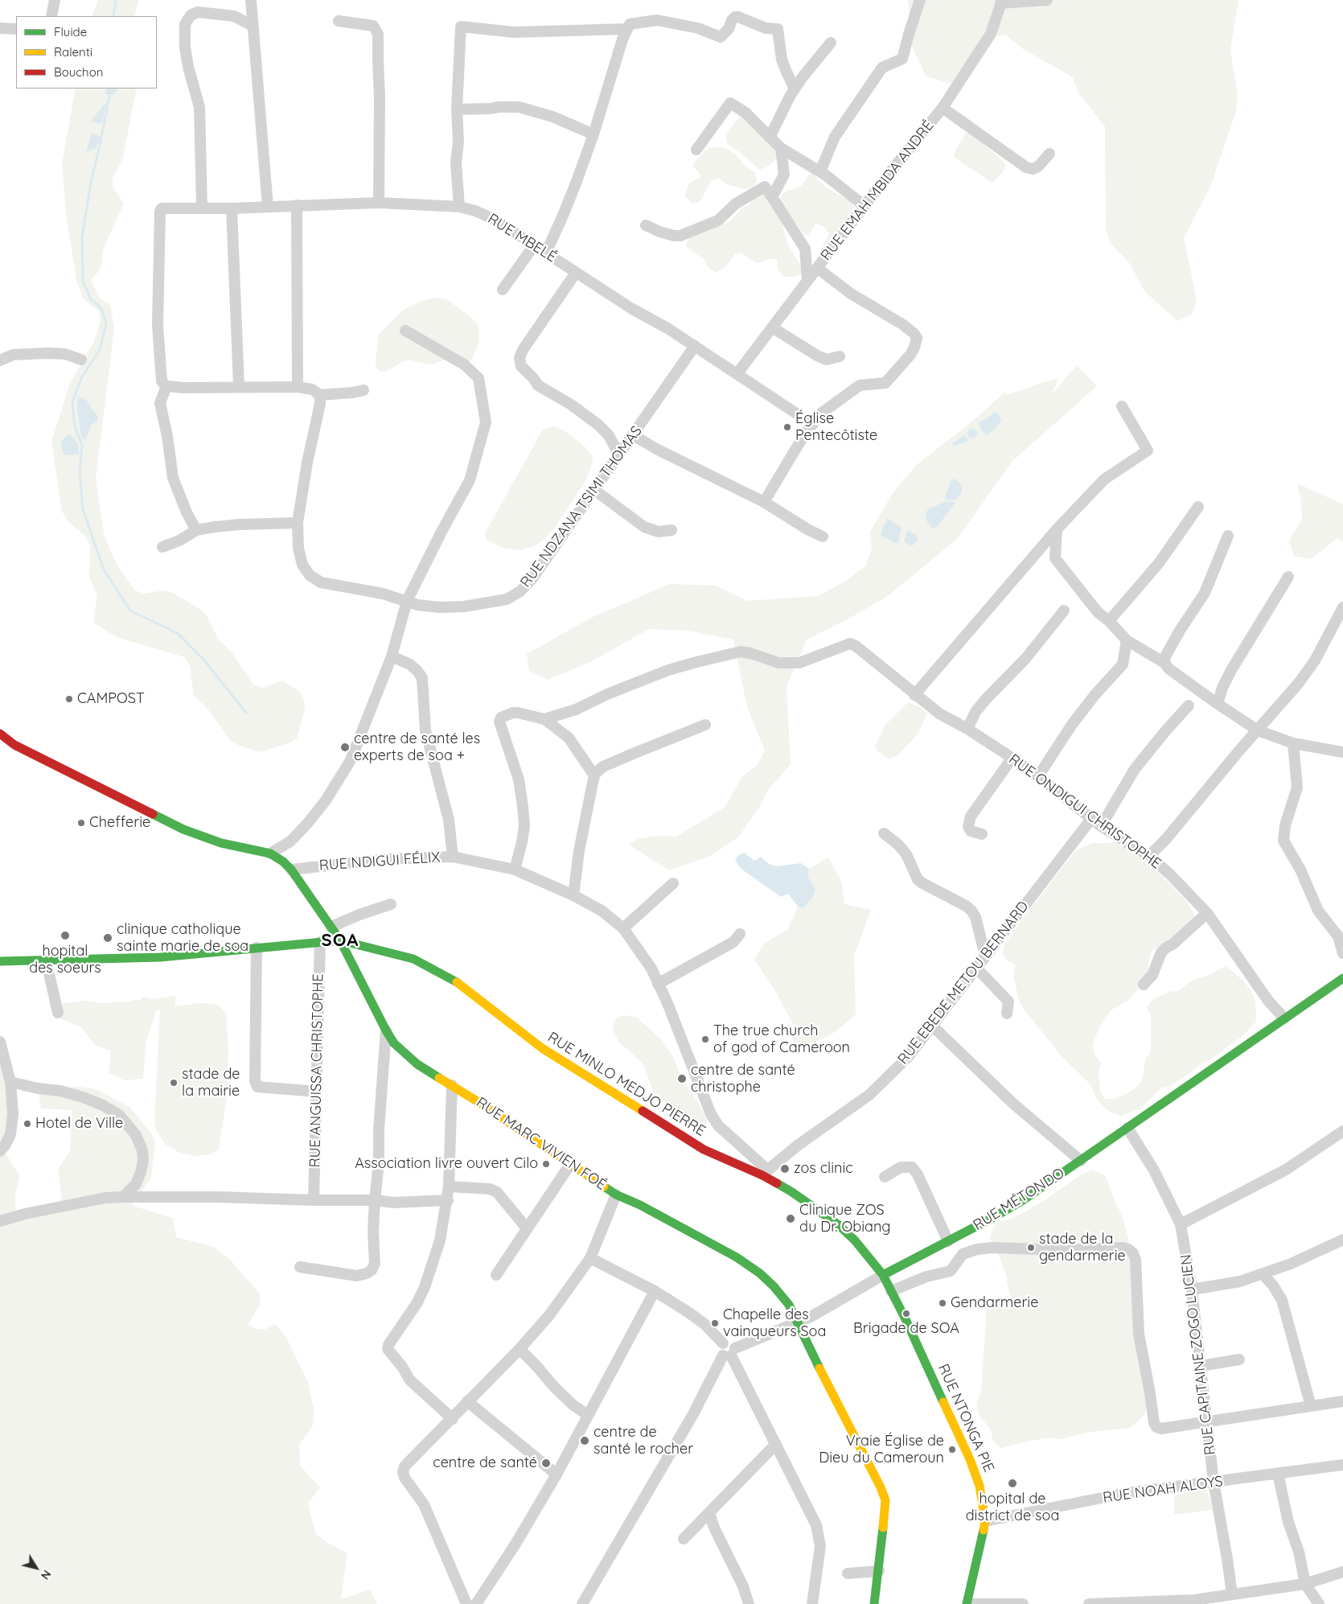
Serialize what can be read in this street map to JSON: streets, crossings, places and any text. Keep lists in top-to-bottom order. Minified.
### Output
{"streets":{"street":["RUE EMAH MBIDA ANDRÉ","RUE MBELÉ","RUE NDZANA TSIMI THOMAS","RUE ONDIGUI CHRISTOPHE","RUE NDIGUI FÉLIX","RUE EBEDE METOU BERNARD","RUE ANGUISSA CHRISTOPHE","RUE MINLO MEDJO PIERRE","RUE MARC VIVIEN FOÉ","RUE MÉTONDO","RUE CAPITAINE ZOGO LUCIEN","RUE NTONGA PIE","RUE NOAH ALOYS"]},"crossings":[["RUE EMAH MBIDA ANDRÉ","RUE MBELÉ"],["RUE MBELÉ","RUE NDZANA TSIMI THOMAS"],["RUE ONDIGUI CHRISTOPHE","RUE EBEDE METOU BERNARD"],["RUE ONDIGUI CHRISTOPHE","RUE MÉTONDO"],["RUE NDIGUI FÉLIX","RUE EBEDE METOU BERNARD"],["RUE NDIGUI FÉLIX","RUE MINLO MEDJO PIERRE"],["RUE NDIGUI FÉLIX","RUE MARC VIVIEN FOÉ"],["RUE EBEDE METOU BERNARD","RUE MINLO MEDJO PIERRE"],["RUE ANGUISSA CHRISTOPHE","RUE MINLO MEDJO PIERRE"],["RUE MINLO MEDJO PIERRE","RUE MARC VIVIEN FOÉ"],["RUE MINLO MEDJO PIERRE","RUE MÉTONDO"],["RUE MINLO MEDJO PIERRE","RUE NTONGA PIE"],["RUE MÉTONDO","RUE CAPITAINE ZOGO LUCIEN"],["RUE MÉTONDO","RUE NTONGA PIE"],["RUE CAPITAINE ZOGO LUCIEN","RUE NOAH ALOYS"],["RUE NTONGA PIE","RUE NOAH ALOYS"]],"districts":["SOA"],"places":["Église Pentecôtiste","CAMPOST","centre de santé les experts de soa +","Chefferie","hopital des soeurs","clinique catholique sainte marie de soa","The true church of god of Cameroon","centre de santé christophe","stade de la mairie","Hotel de Ville","Association livre ouvert Cilo","zos clinic","Clinique ZOS du Dr. Obiang","stade de la gendarmerie","Gendarmerie","Brigade de SOA","Chapelle des vainqueurs Soa","centre de santé le rocher","Vraie Église de Dieu du Cameroun","centre de santé","hopital de district de soa"],"legend":["Fluide","Ralenti","Bouchon"],"north":"bottom right"}
